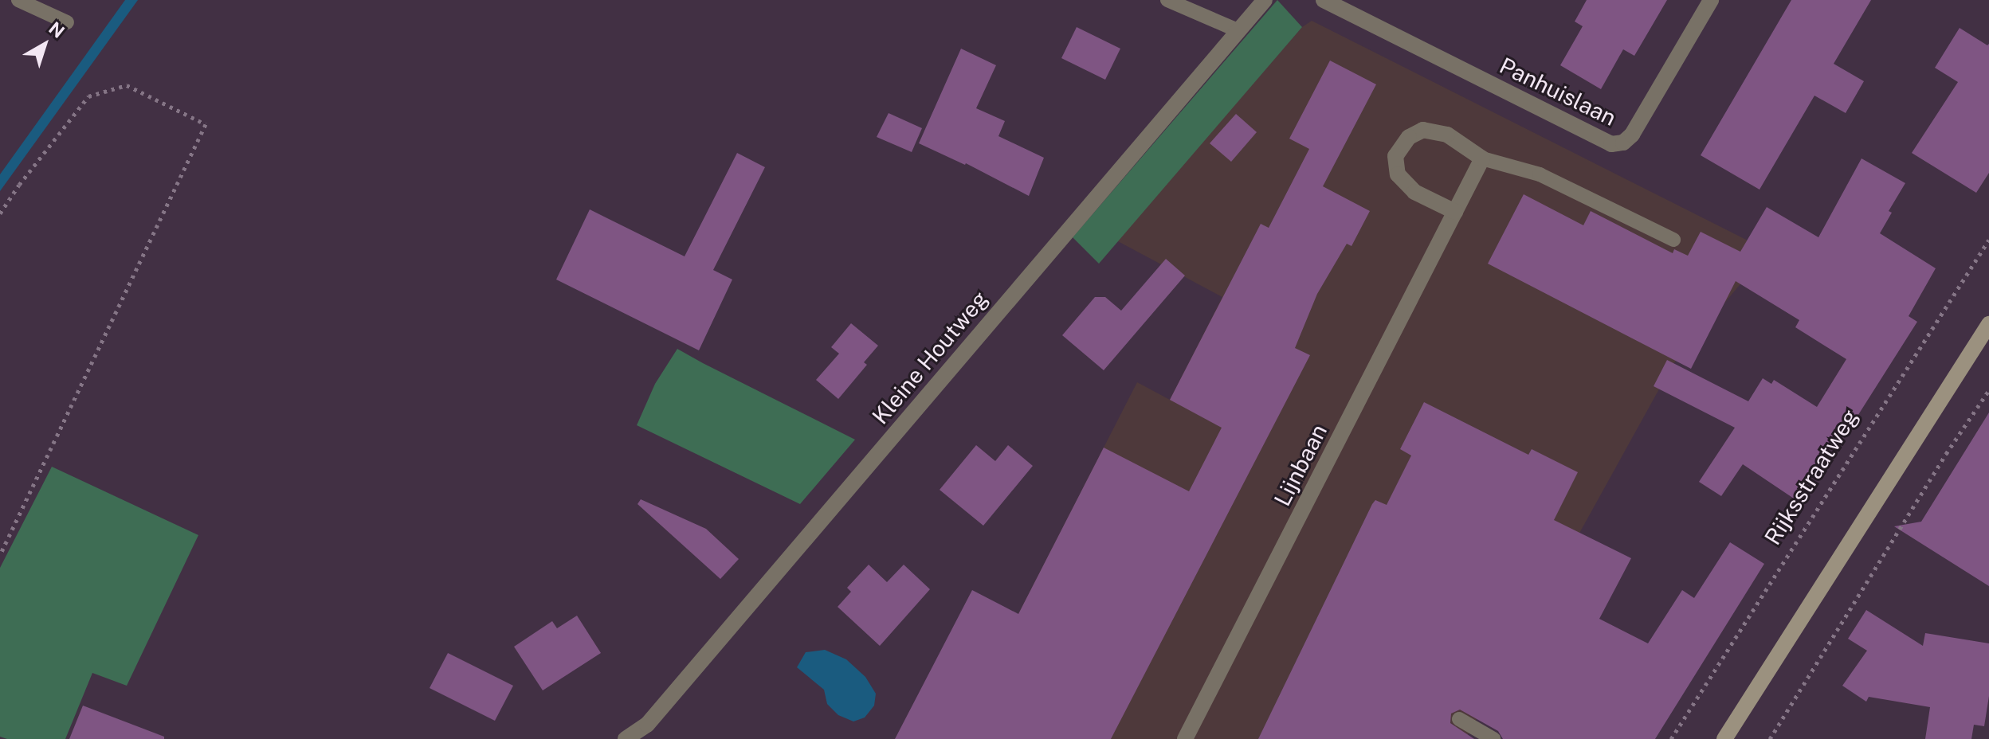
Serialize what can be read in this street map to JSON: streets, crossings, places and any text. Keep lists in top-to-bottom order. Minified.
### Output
{"streets":{"street":["Panhuislaan","Kleine Houtweg","Lijnbaan"],"path":["Rijksstraatweg"]},"north":"top right"}
